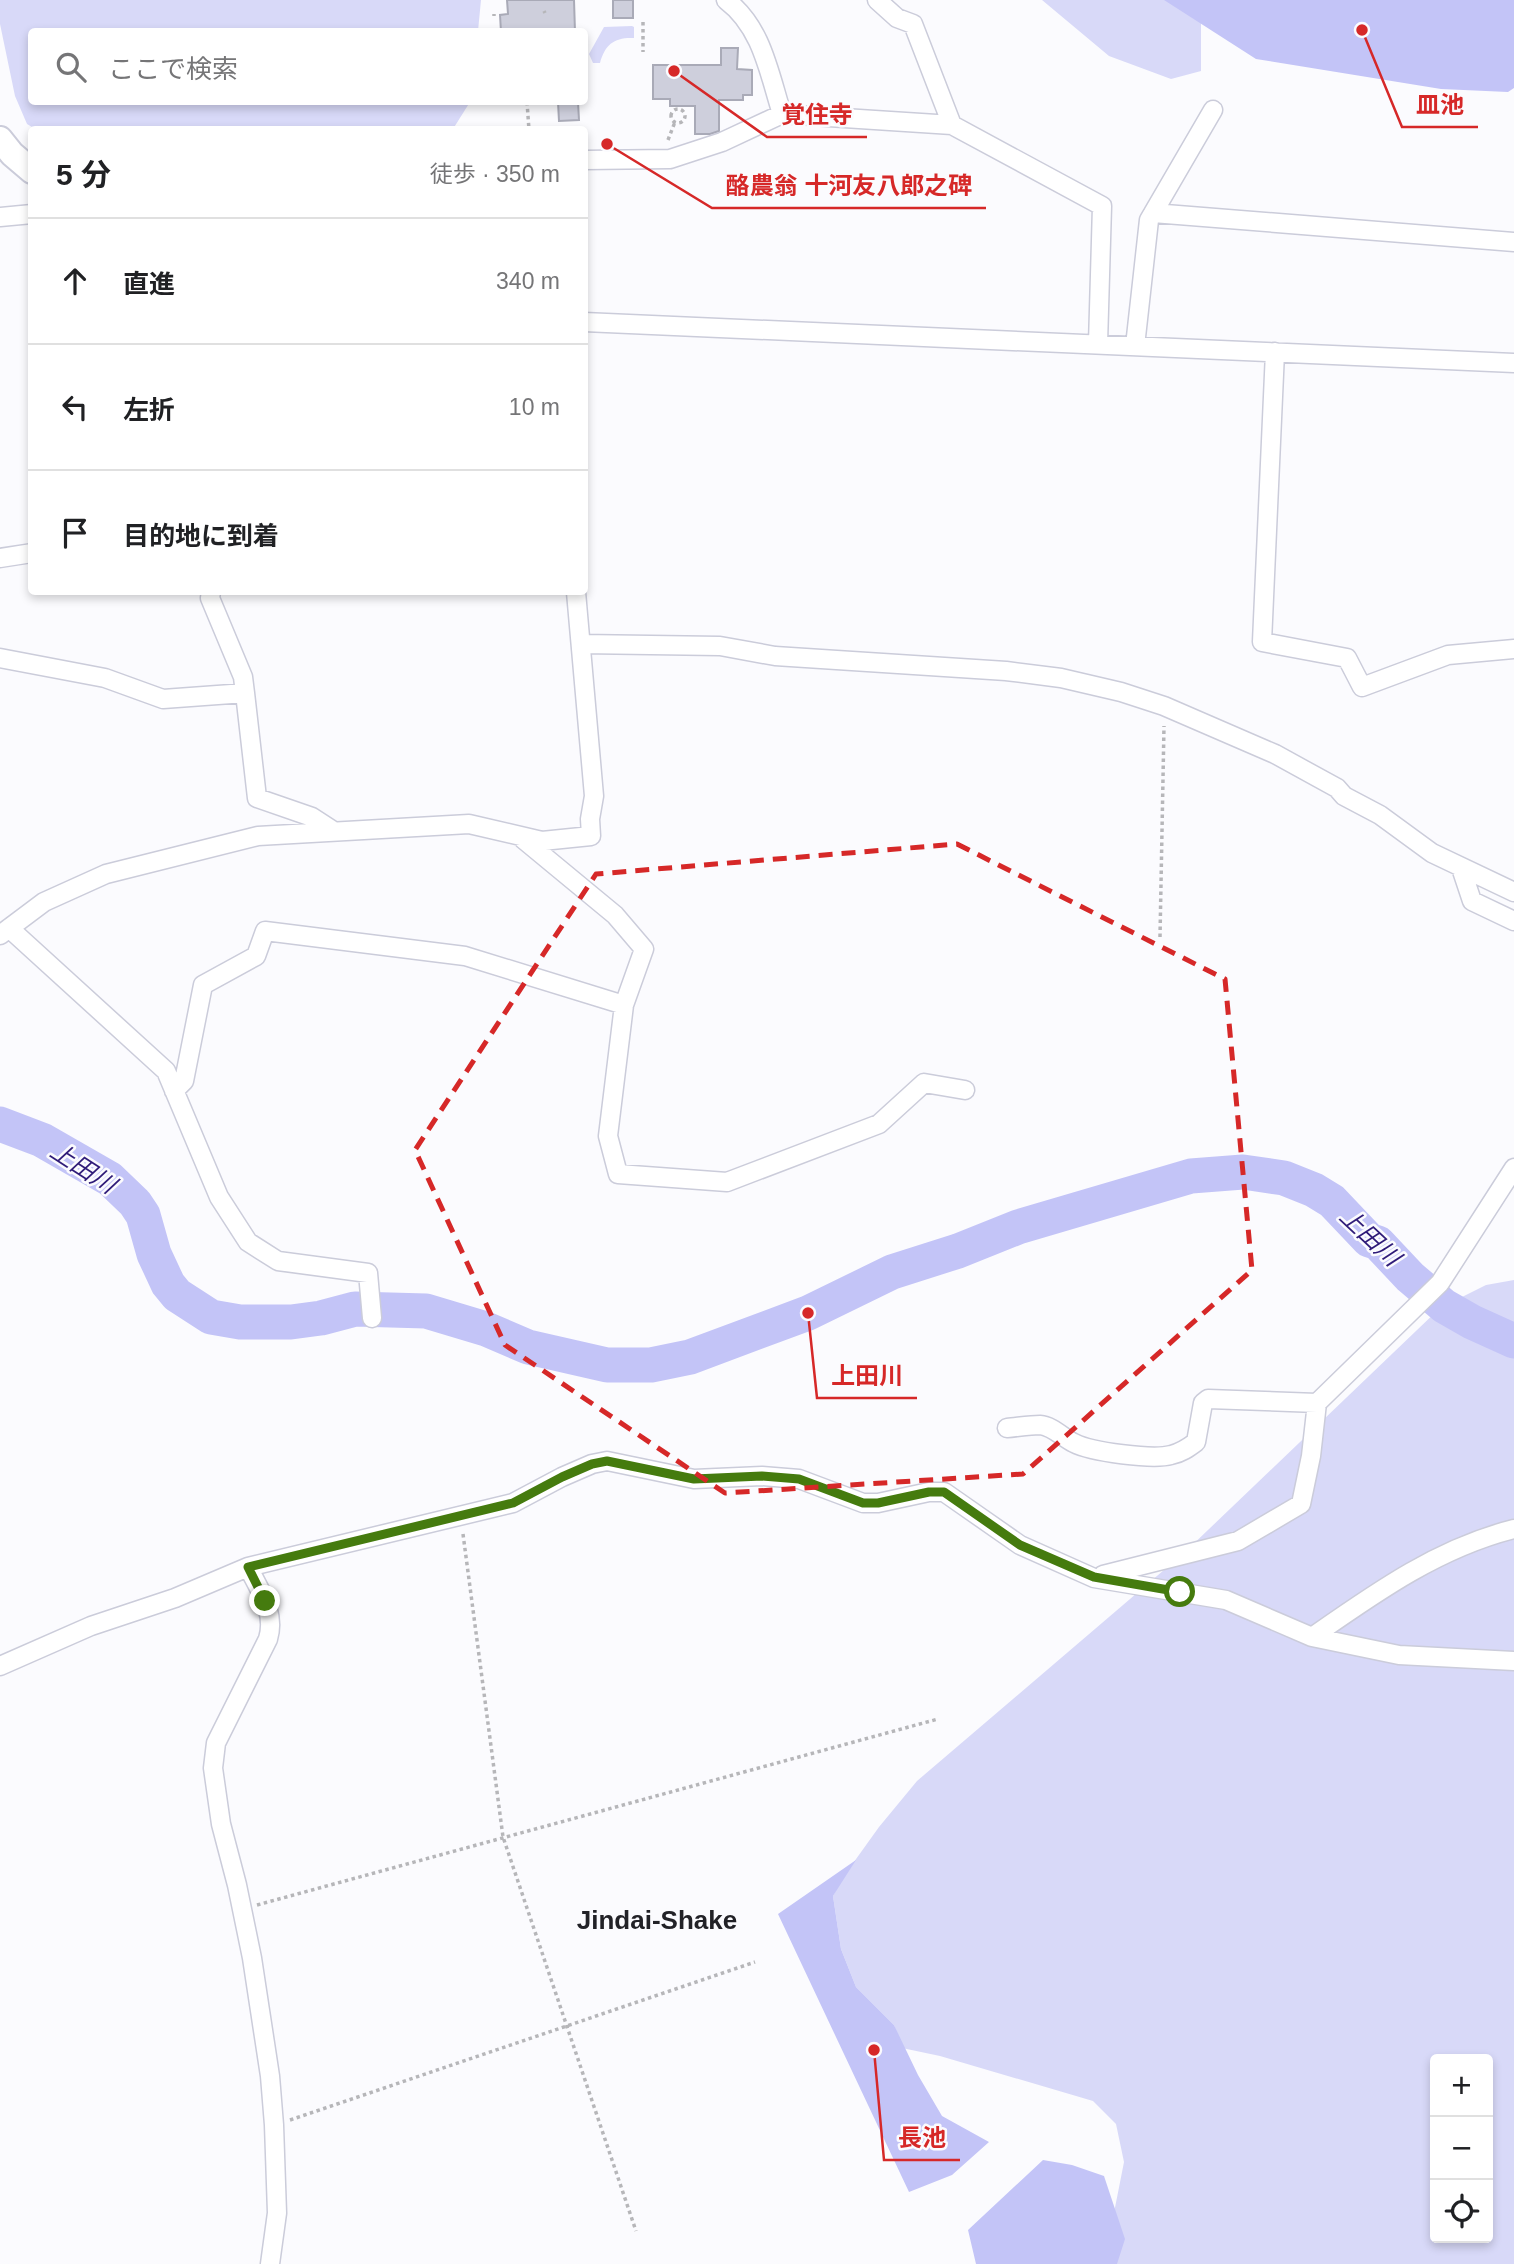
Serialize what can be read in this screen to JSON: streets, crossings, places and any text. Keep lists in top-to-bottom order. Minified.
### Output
{"districts":["Jindai-Shake"],"water":["上田川"],"places":["皿池","覚住寺","酪農翁 十河友八郎之碑","上田川","長池"],"page":{"search":"ここで検索","heading":["5 分","徒歩 · 350 m"],"list":[["直進","340 m"],["左折","10 m"],"目的地に到着"],"map_buttons":["+","−"]}}
